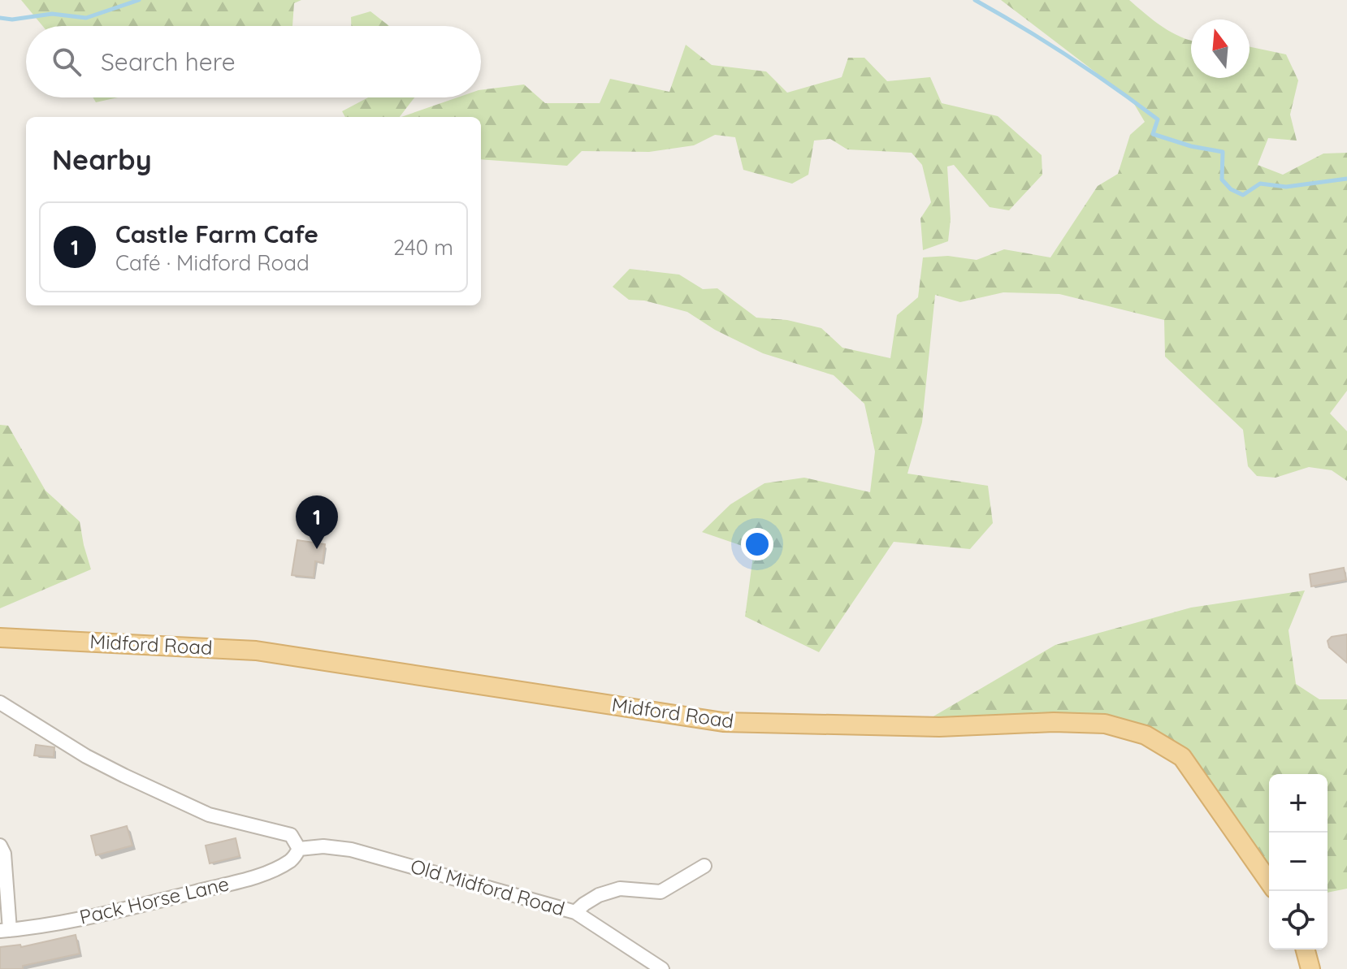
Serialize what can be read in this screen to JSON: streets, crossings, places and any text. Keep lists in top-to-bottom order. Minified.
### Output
{"streets":{"main road":["Midford Road"],"street":["Old Midford Road","Pack Horse Lane"]},"crossings":[["Old Midford Road","Pack Horse Lane"]],"north":"top","page":{"search":"Search here","heading":"Nearby","list":[{"mark":"1","name":"Castle Farm Cafe","note":"Café · Midford Road","value":"240 m"}],"pins":"1","map_buttons":["+","−"]}}
